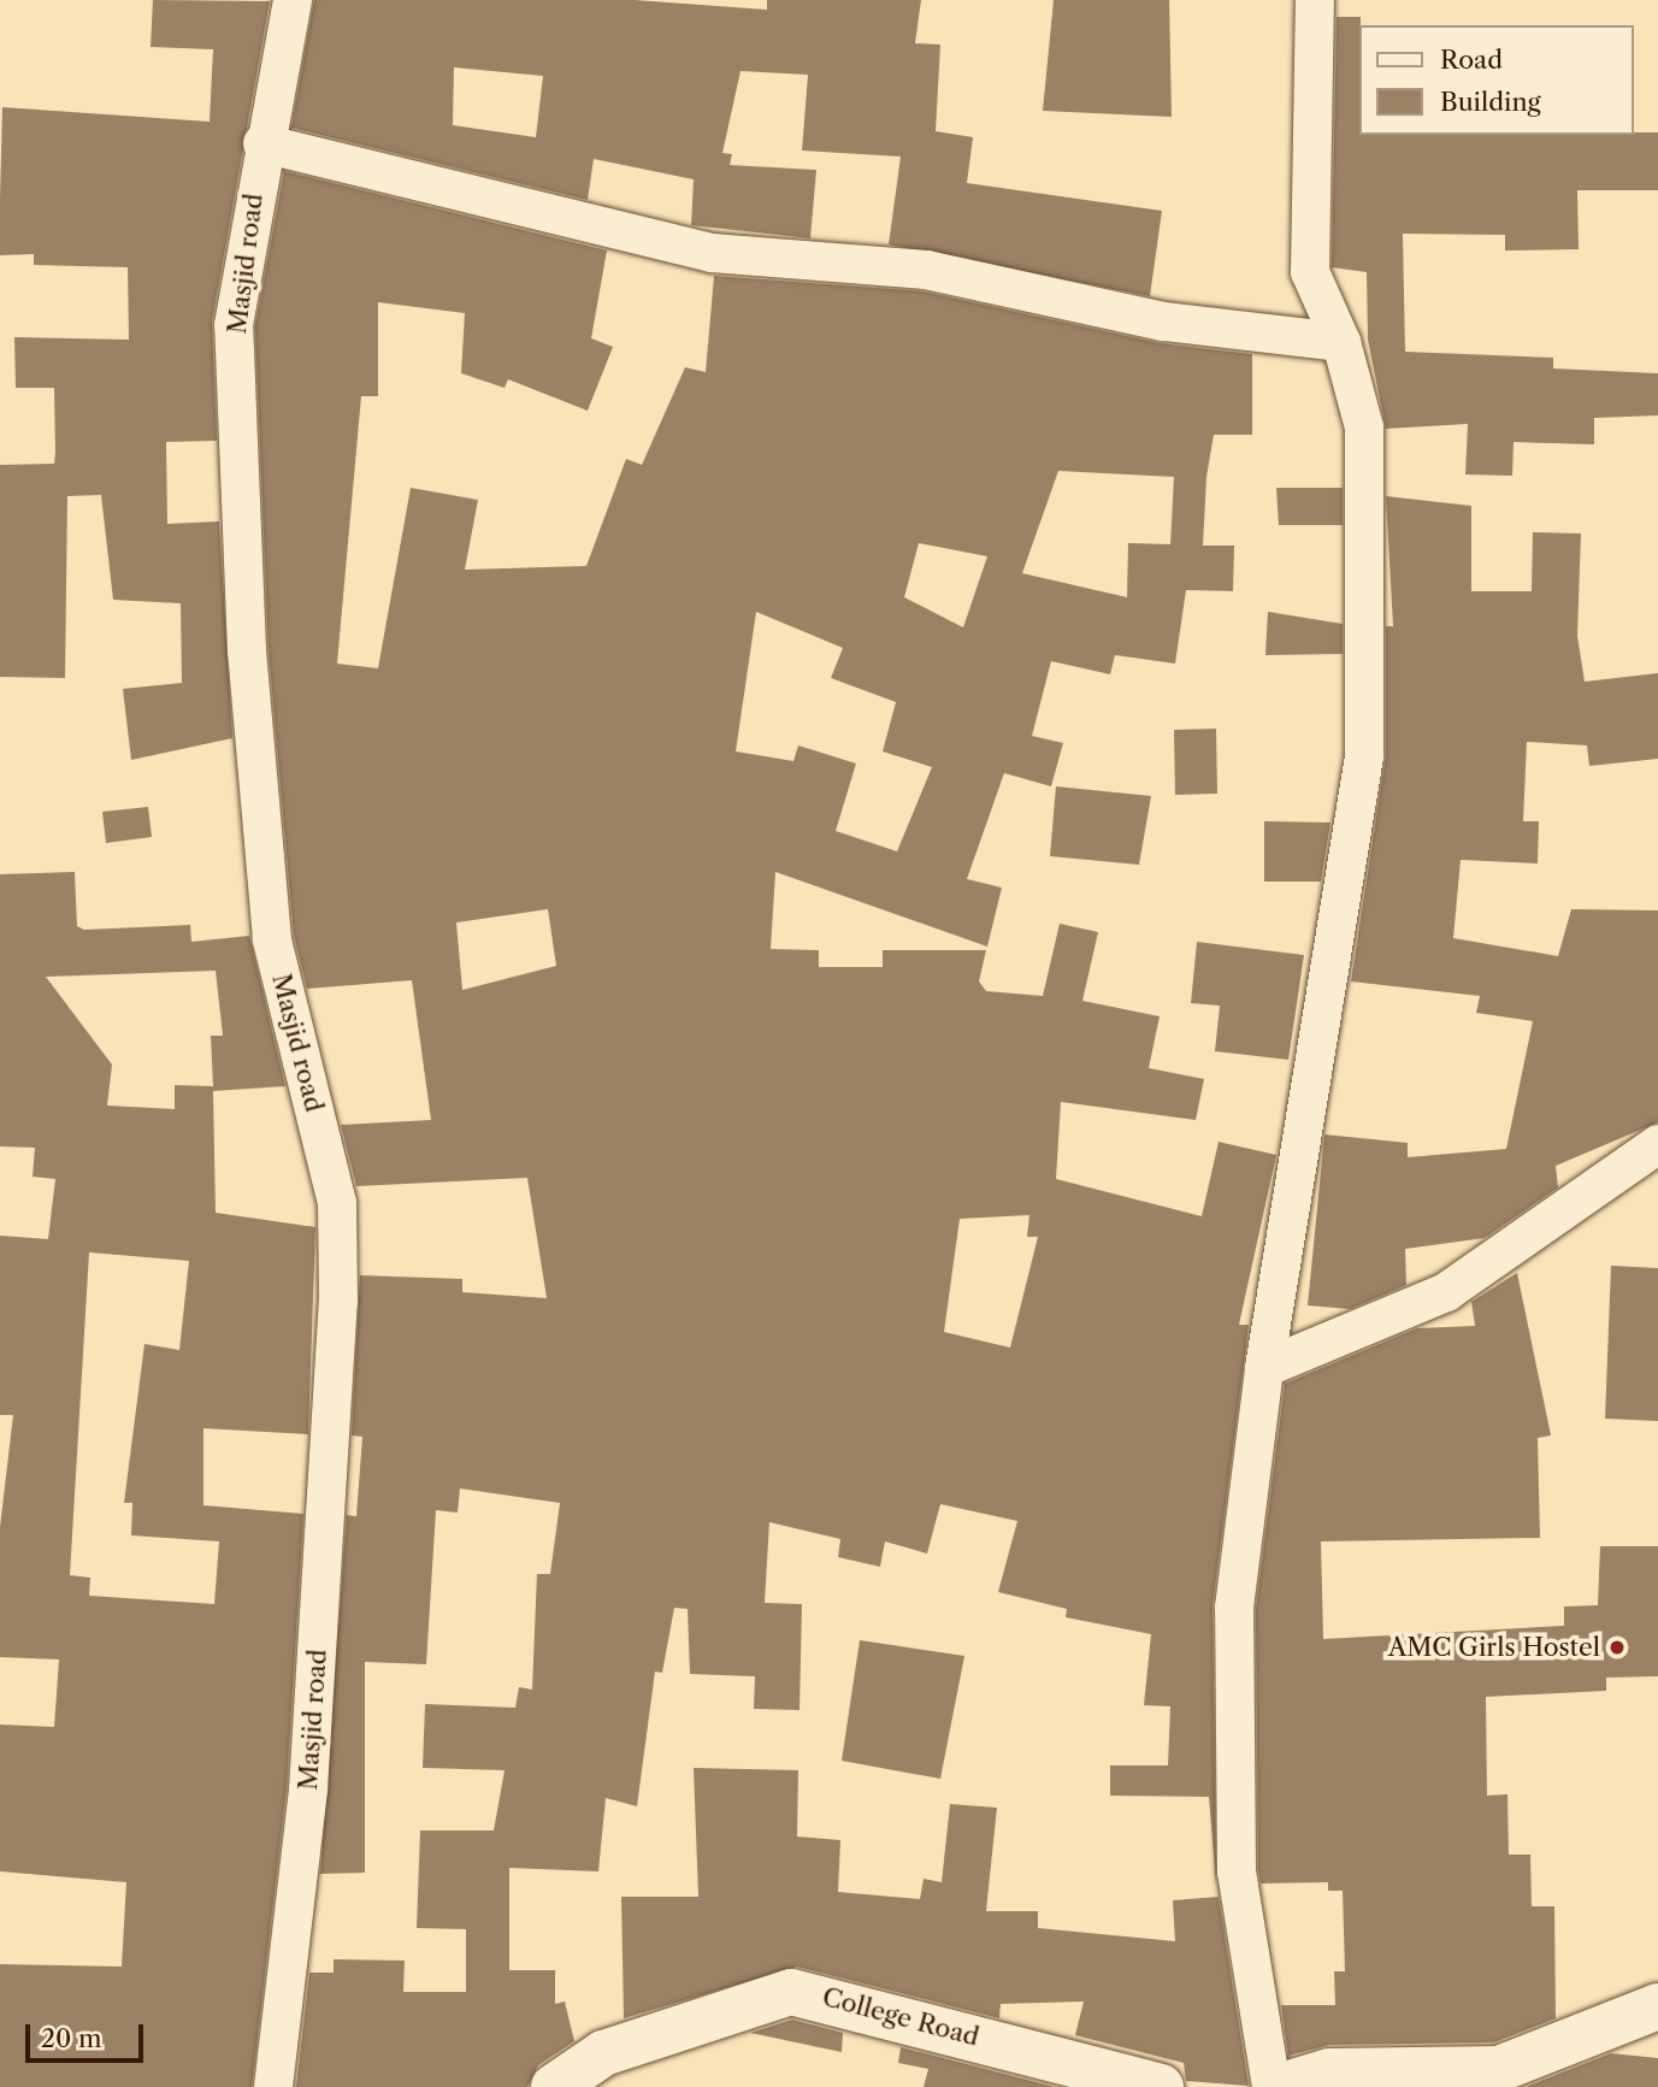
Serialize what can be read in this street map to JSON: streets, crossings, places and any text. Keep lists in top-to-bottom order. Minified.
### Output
{"streets":{"street":["Masjid road","College Road"]},"places":["AMC Girls Hostel"],"legend":["Road","Building"],"scale_bar":"20 m"}
